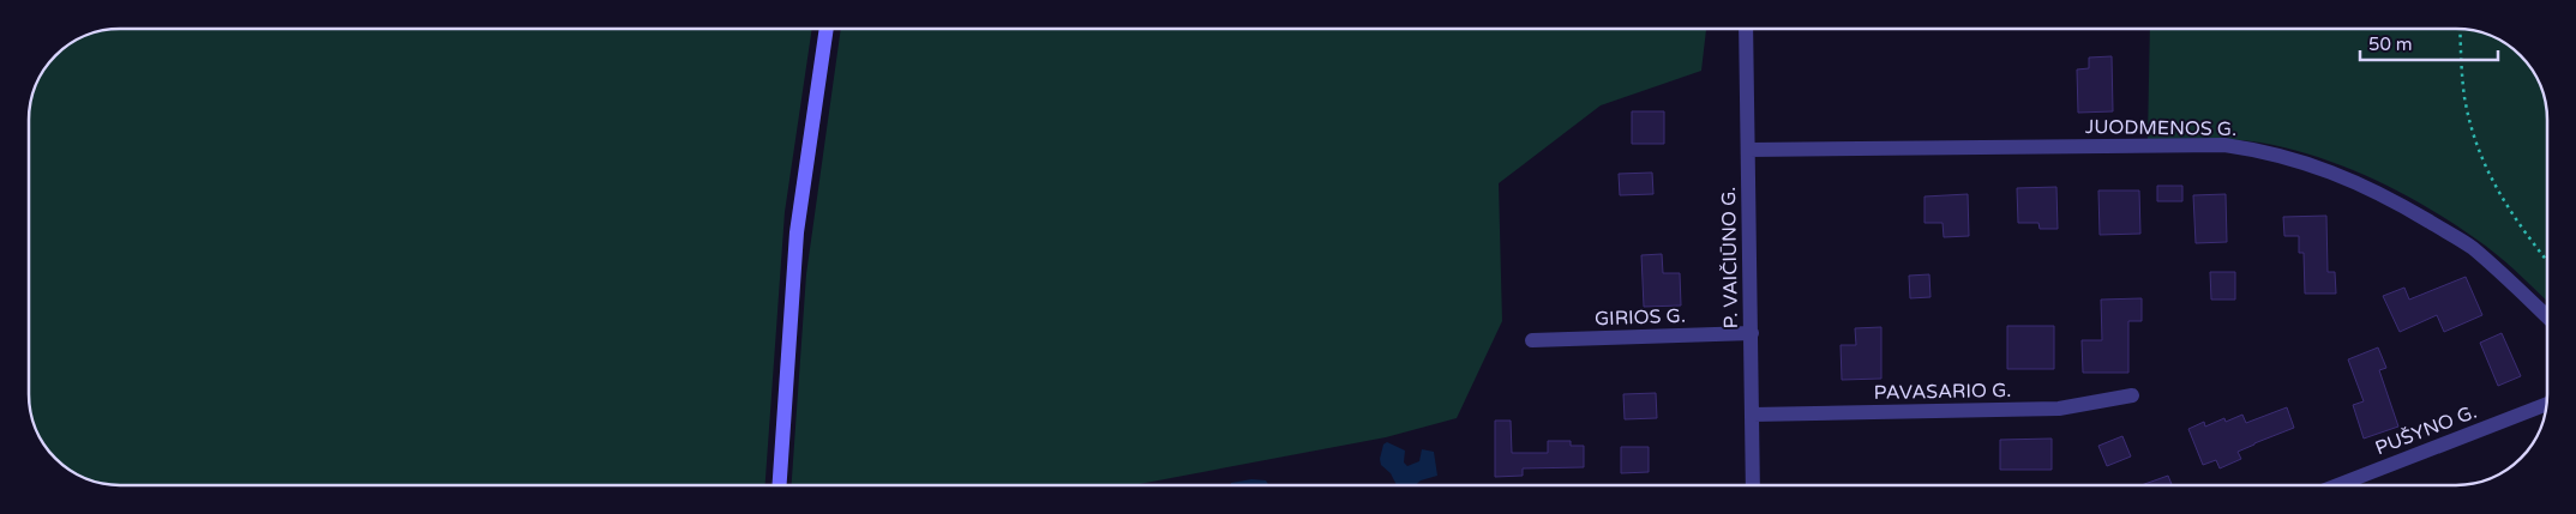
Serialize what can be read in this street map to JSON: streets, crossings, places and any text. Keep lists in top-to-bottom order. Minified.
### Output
{"streets":{"street":["JUODMENOS G.","P. VAIČIŪNO G.","GIRIOS G.","PAVASARIO G.","PUŠYNO G."]},"crossings":[["JUODMENOS G.","P. VAIČIŪNO G."],["P. VAIČIŪNO G.","GIRIOS G."],["P. VAIČIŪNO G.","PAVASARIO G."]],"scale_bar":"50 m"}
